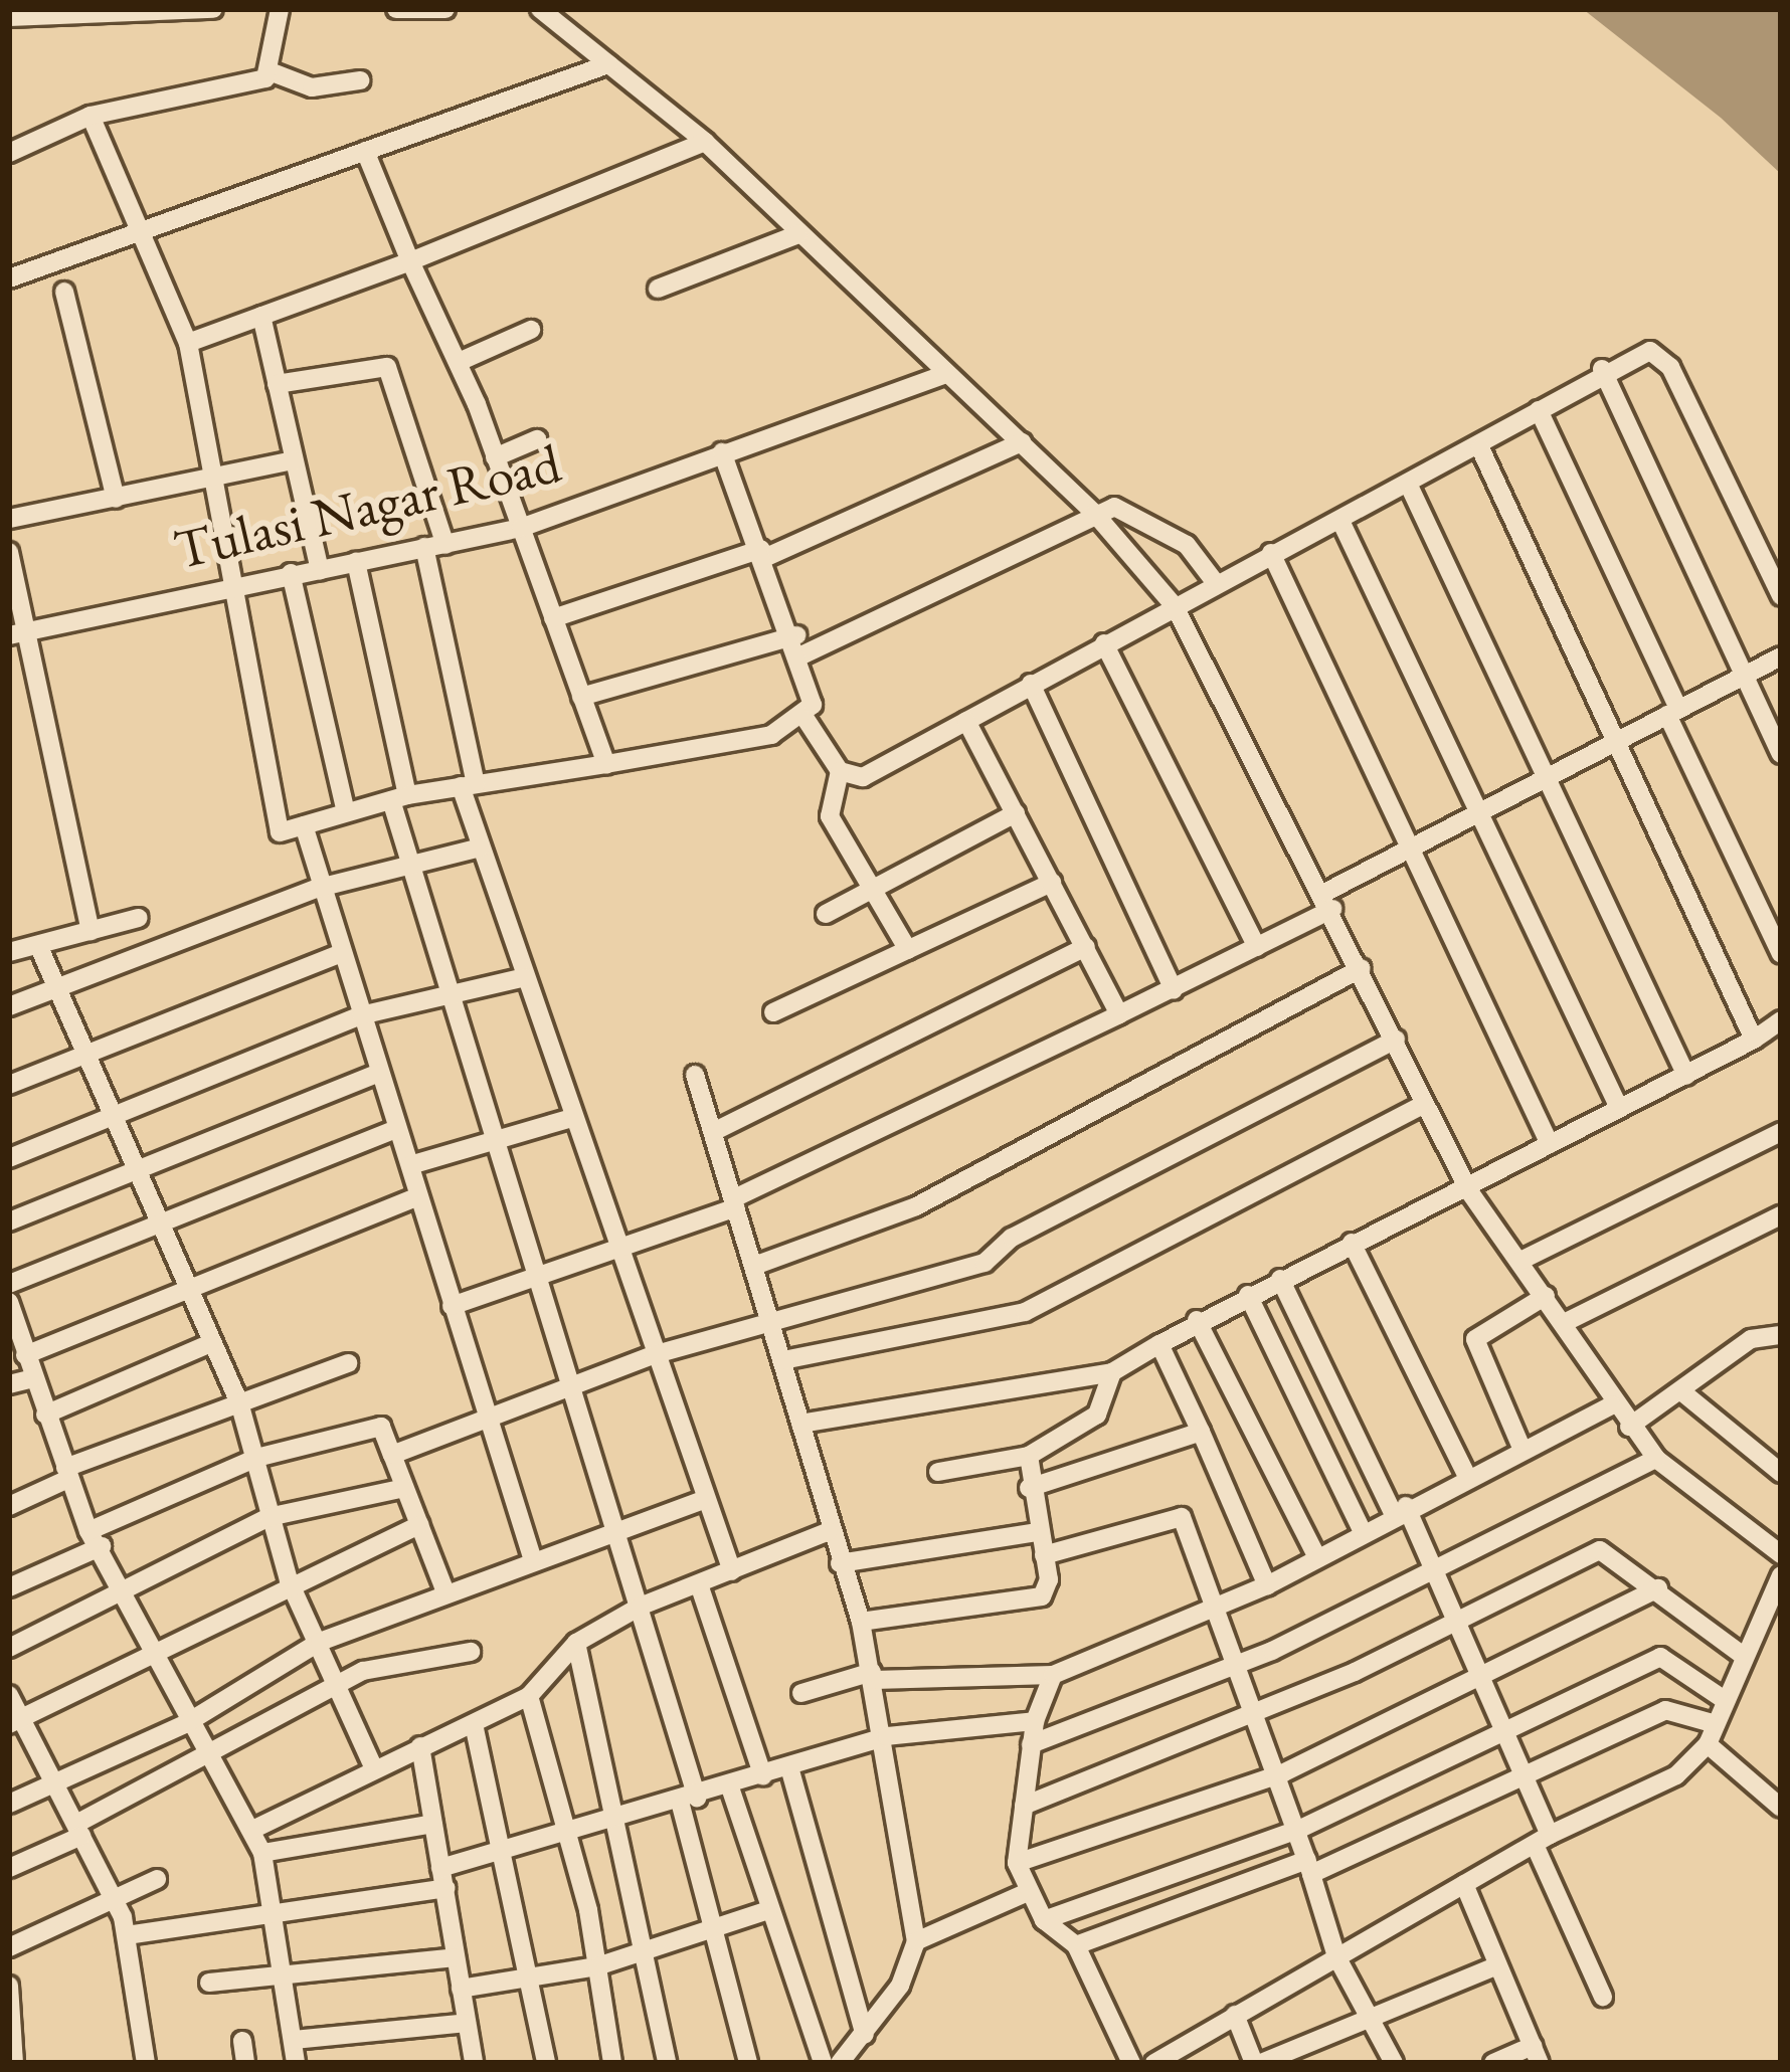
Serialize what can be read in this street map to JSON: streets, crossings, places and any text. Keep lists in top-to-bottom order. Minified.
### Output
{"streets":{"street":["Tulasi Nagar Road"]}}
